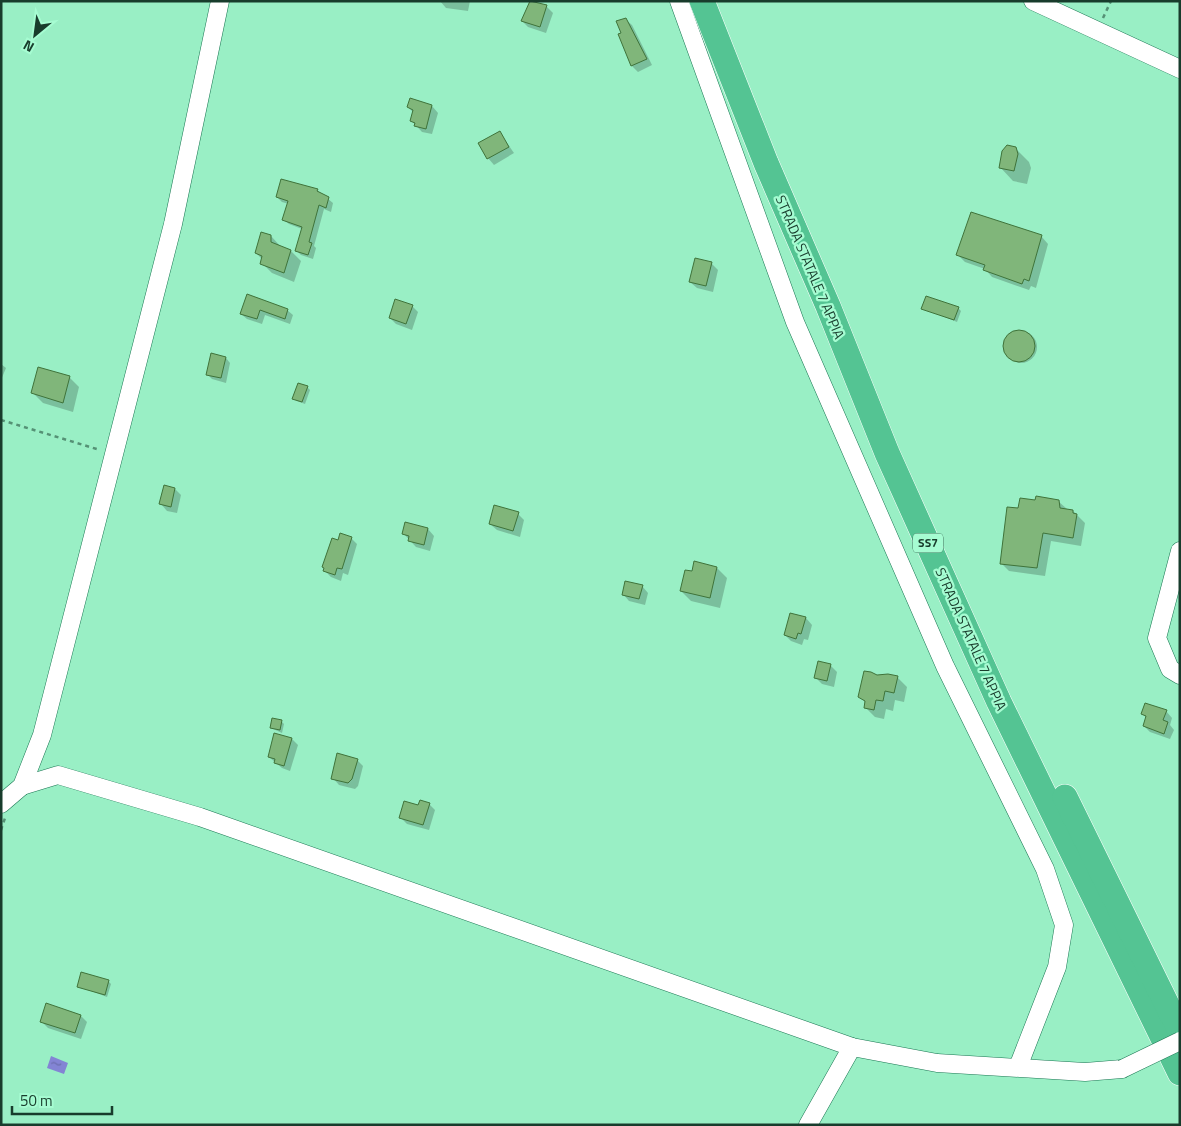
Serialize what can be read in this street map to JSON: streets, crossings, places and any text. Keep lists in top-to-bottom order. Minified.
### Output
{"streets":{"highway":["STRADA STATALE 7 APPIA","SS7"]},"scale_bar":"50 m","north":"bottom left"}
